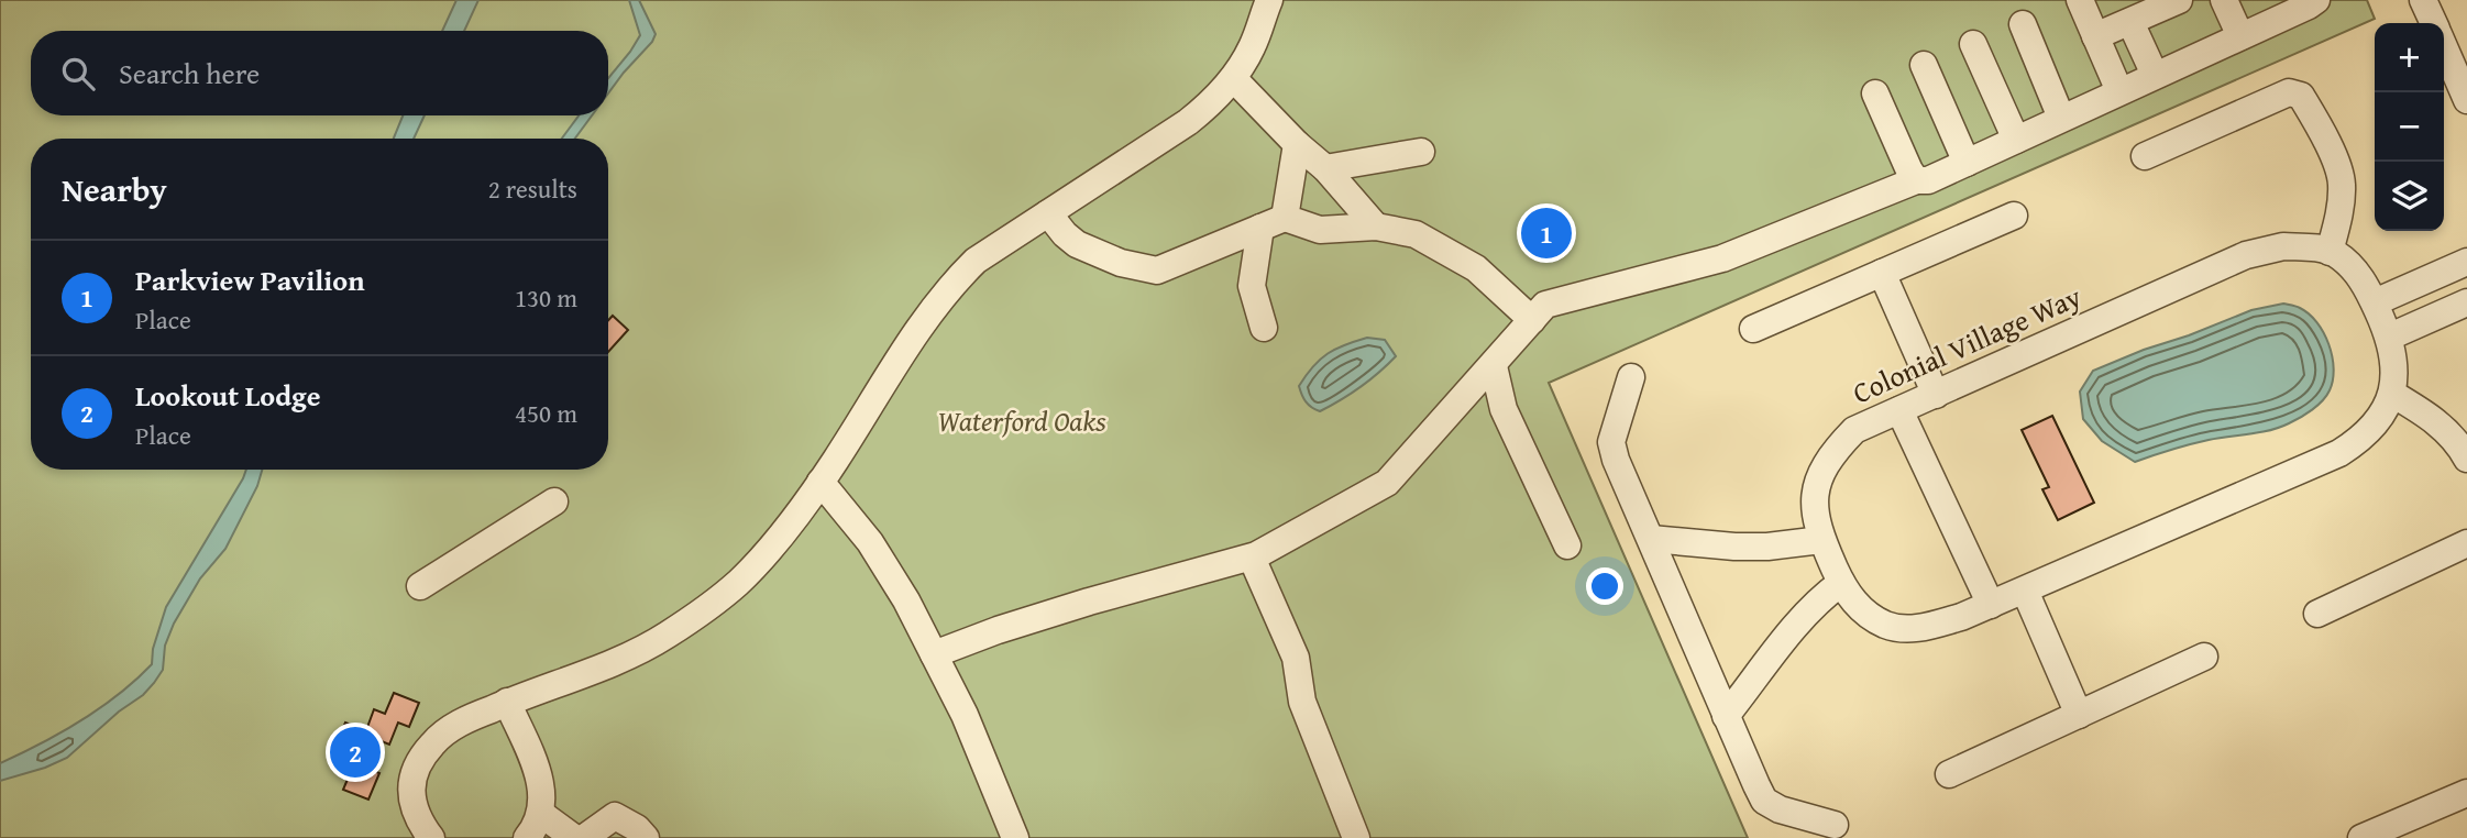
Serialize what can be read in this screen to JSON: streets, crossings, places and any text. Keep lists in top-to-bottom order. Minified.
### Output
{"streets":{"street":["Colonial Village Way"]},"parks":["Waterford Oaks"],"page":{"map_buttons":["+","−"],"search":"Search here","heading":["Nearby","2 results"],"pins":["1","2"],"list":[{"mark":"1","name":"Parkview Pavilion","note":"Place","value":"130 m"},{"mark":"2","name":"Lookout Lodge","note":"Place","value":"450 m"}]}}
